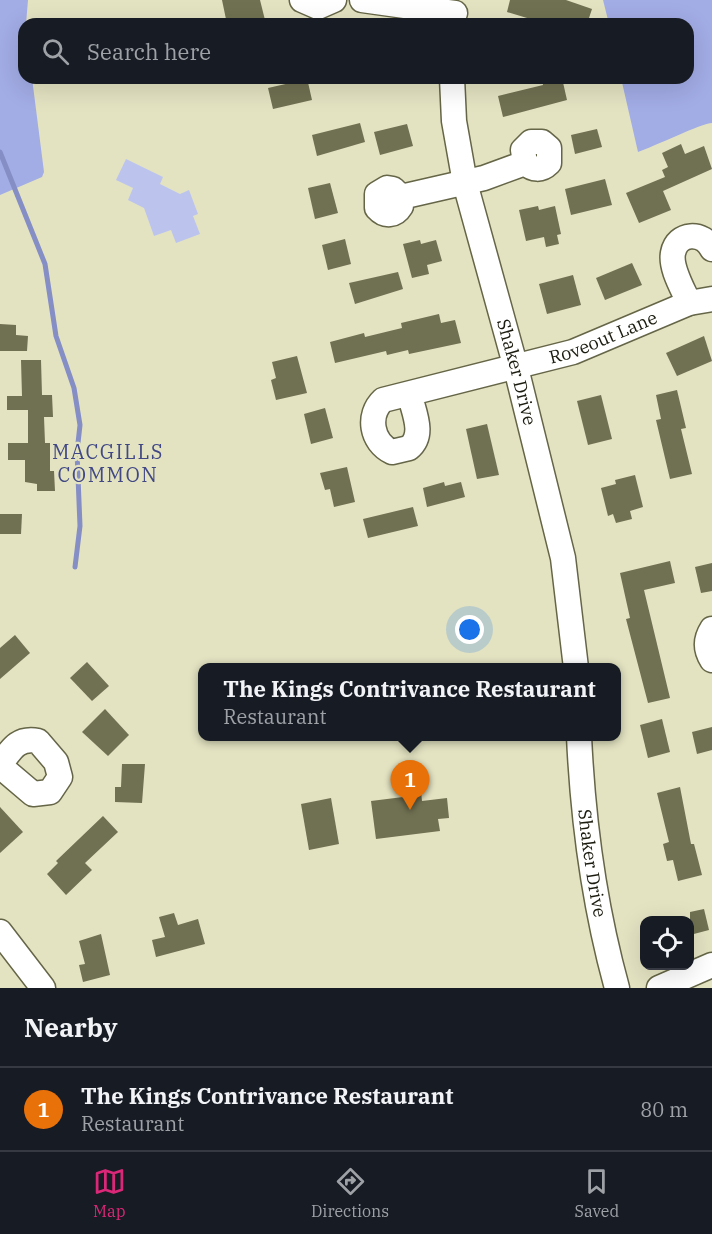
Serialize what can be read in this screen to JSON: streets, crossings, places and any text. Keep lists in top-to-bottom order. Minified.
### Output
{"streets":{"street":["Roveout Lane","Shaker Drive"]},"crossings":[["Roveout Lane","Shaker Drive"]],"districts":["MACGILLS COMMON"],"page":{"search":"Search here","popup":["The Kings Contrivance Restaurant","Restaurant"],"pins":"1","heading":"Nearby","list":[{"mark":"1","name":"The Kings Contrivance Restaurant","note":"Restaurant","value":"80 m"}],"nav":["Map","Directions","Saved"]}}
